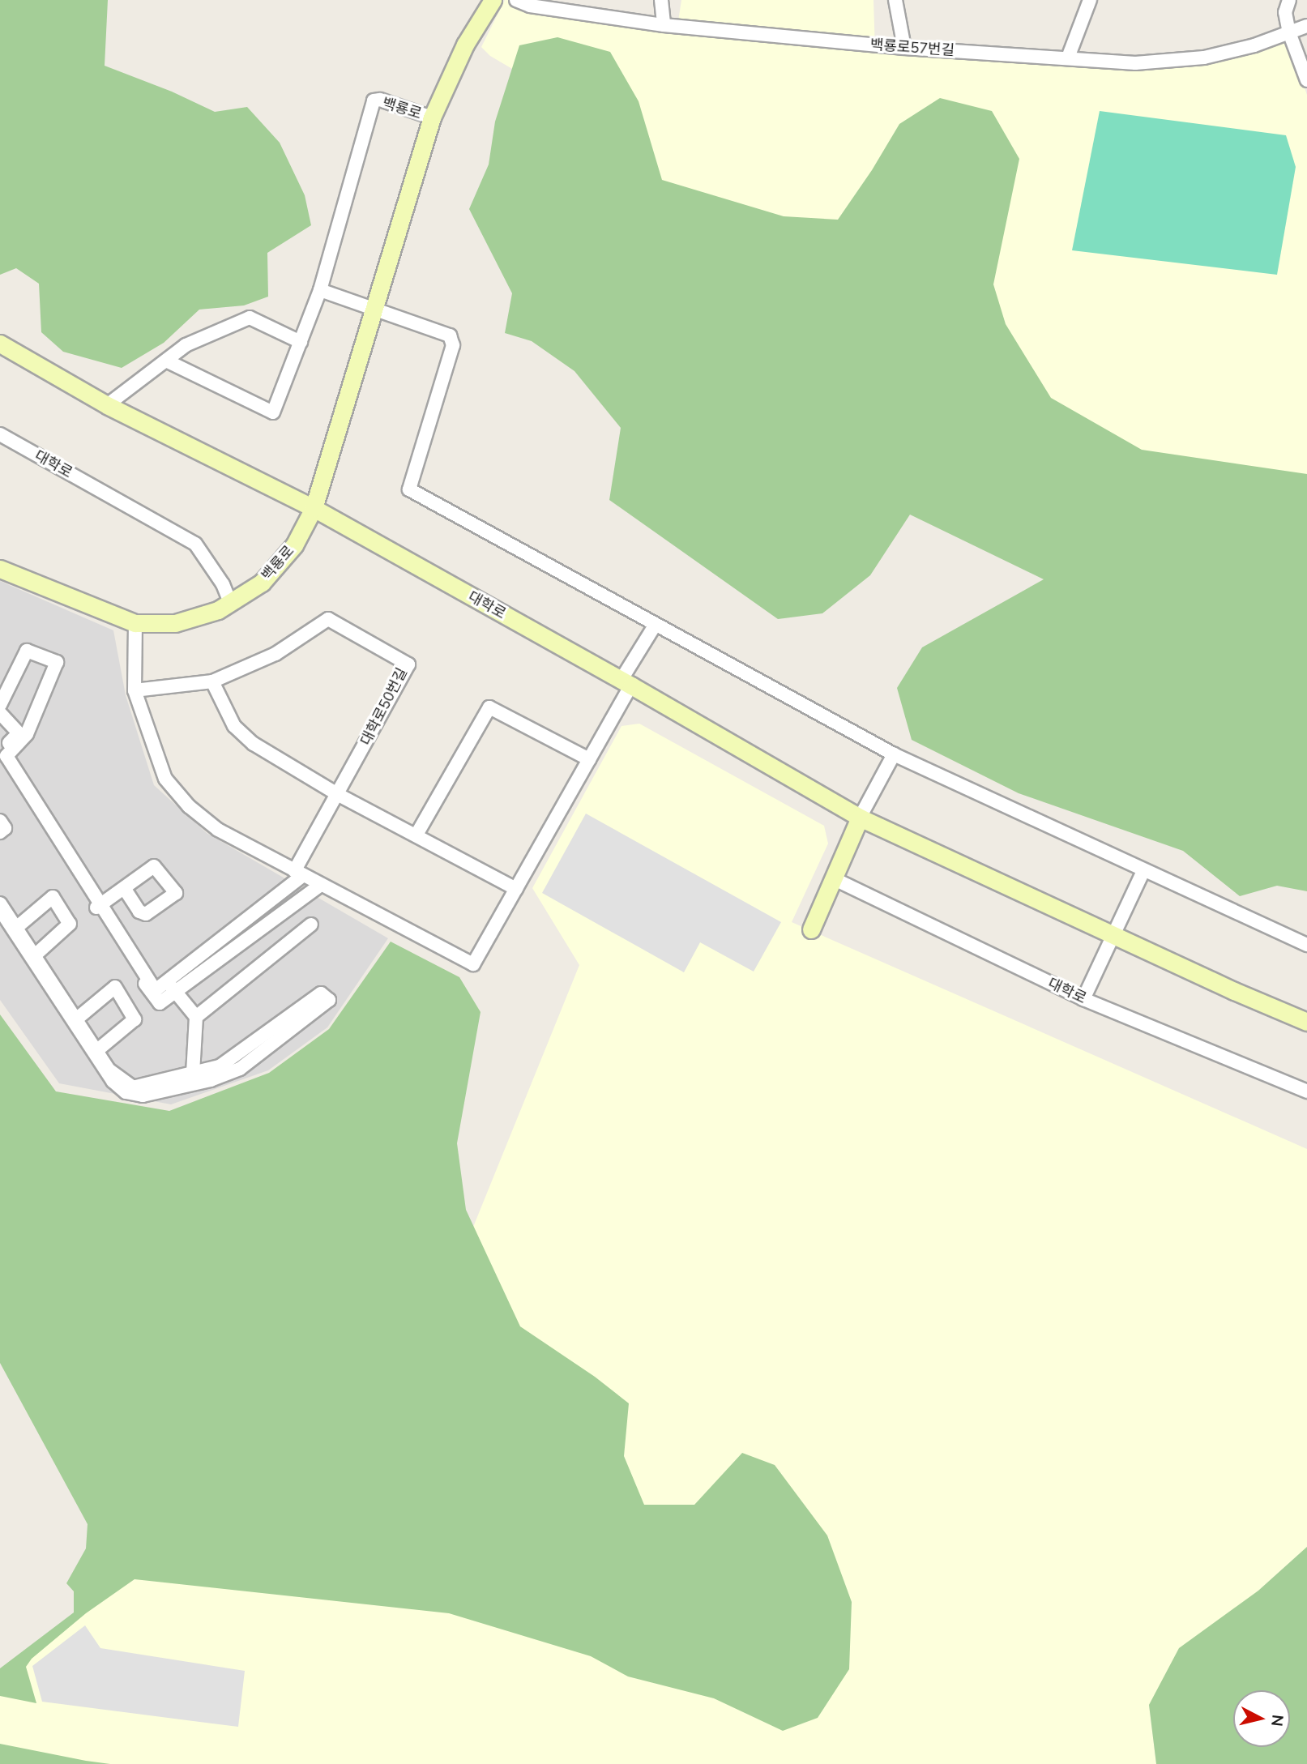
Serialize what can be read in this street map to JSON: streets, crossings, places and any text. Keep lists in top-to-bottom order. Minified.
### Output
{"streets":{"main road":["백룡로","대학로"],"street":["백룡로57번길","대학로50번길"]},"crossings":[["백룡로","대학로"]],"north":"right"}
